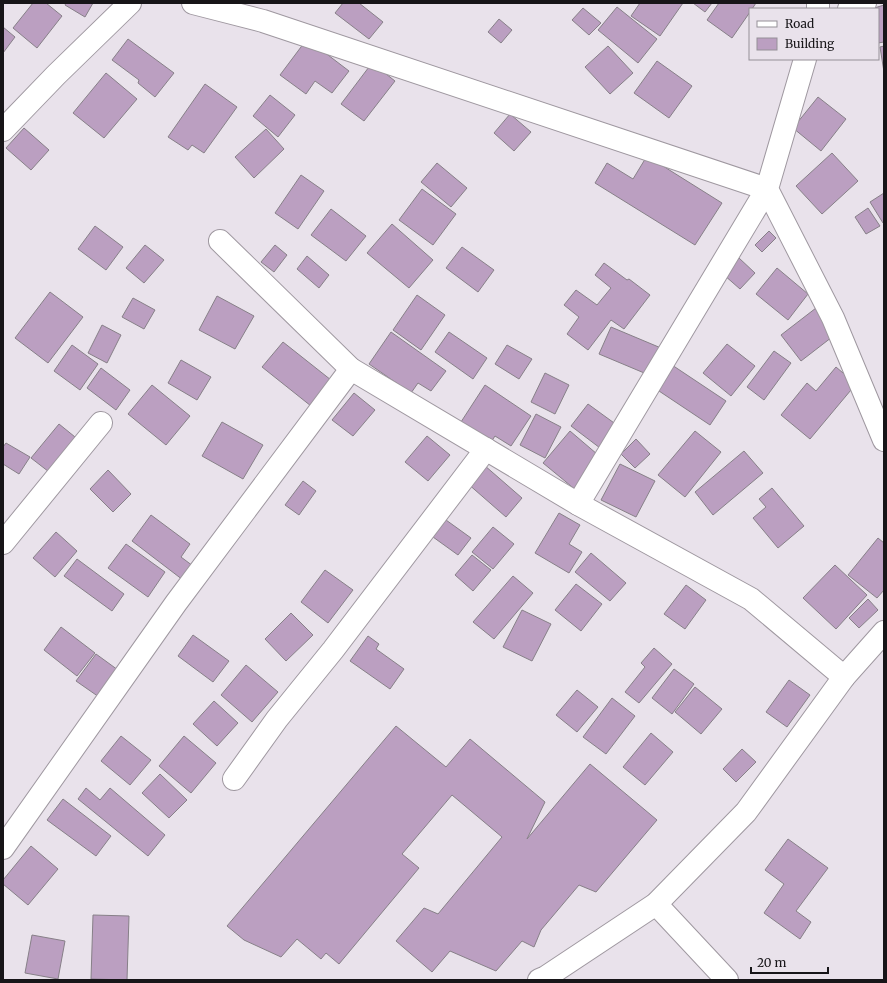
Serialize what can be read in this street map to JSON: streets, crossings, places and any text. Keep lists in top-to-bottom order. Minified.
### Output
{"legend":["Road","Building"],"scale_bar":"20 m"}
